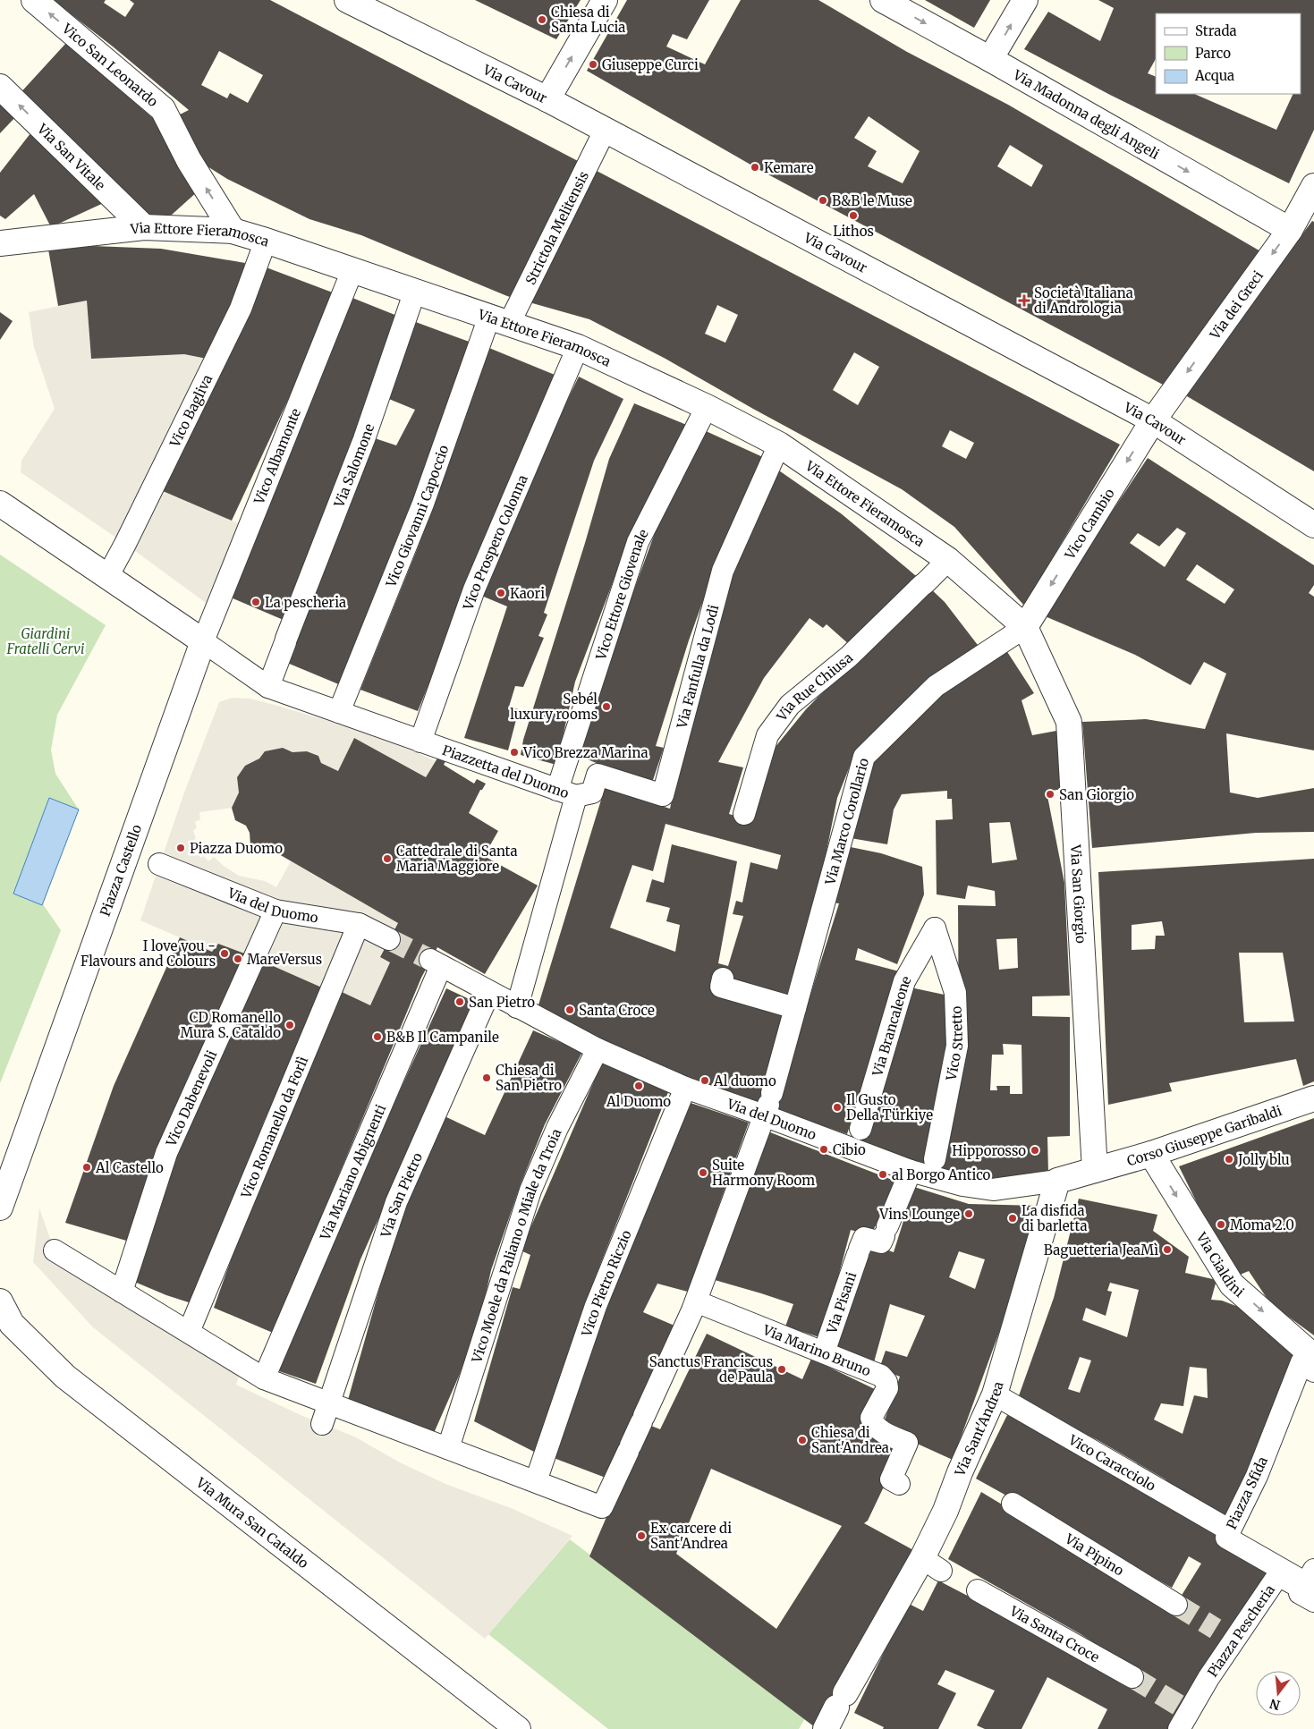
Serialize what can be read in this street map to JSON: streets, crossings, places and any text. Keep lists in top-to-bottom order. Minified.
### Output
{"streets":{"street":["Vico San Leonardo","Via Cavour","Via Madonna degli Angeli","Via San Vitale","Strictola Melitensis","Via Ettore Fieramosca","Via dei Greci","Vico Bagliva","Vico Albamonte","Via Salomone","Vico Giovanni Capoccio","Vico Cambio","Vico Prospero Colonna","Vico Ettore Giovenale","Via Fanfulla da Lodi","Via Rue Chiusa","Piazzetta del Duomo","Via Marco Corollario","Piazza Castello","Via San Giorgio","Via del Duomo","Via Brancaleone","Vico Stretto","Vico Dabenevoli","Vico Romanello da Forlì","Corso Giuseppe Garibaldi","Via Mariano Abignenti","Via San Pietro","Vico Moele da Paliano o Miale da Troia","Via Cialdini","Vico Pietro Riczio","Via Pisani","Via Marino Bruno","Via Sant'Andrea","Vico Caracciolo","Piazza Sfida","Via Mura San Cataldo","Via Pipino","Piazza Pescheria","Via Santa Croce"]},"crossings":[["Vico San Leonardo","Via Ettore Fieramosca"],["Via Cavour","Strictola Melitensis"],["Via Cavour","Via dei Greci"],["Via Cavour","Vico Cambio"],["Via Madonna degli Angeli","Via dei Greci"],["Via San Vitale","Via Ettore Fieramosca"],["Strictola Melitensis","Via Ettore Fieramosca"],["Strictola Melitensis","Vico Giovanni Capoccio"],["Via Ettore Fieramosca","Vico Bagliva"],["Via Ettore Fieramosca","Vico Albamonte"],["Via Ettore Fieramosca","Via Salomone"],["Via Ettore Fieramosca","Vico Giovanni Capoccio"],["Via Ettore Fieramosca","Vico Cambio"],["Via Ettore Fieramosca","Vico Prospero Colonna"],["Via Ettore Fieramosca","Vico Ettore Giovenale"],["Via Ettore Fieramosca","Via Fanfulla da Lodi"],["Via Ettore Fieramosca","Via Rue Chiusa"],["Via Ettore Fieramosca","Via Marco Corollario"],["Via Ettore Fieramosca","Via San Giorgio"],["Via dei Greci","Vico Cambio"],["Vico Albamonte","Piazzetta del Duomo"],["Vico Albamonte","Piazza Castello"],["Via Salomone","Piazzetta del Duomo"],["Vico Giovanni Capoccio","Piazzetta del Duomo"],["Vico Cambio","Via Marco Corollario"],["Vico Cambio","Via San Giorgio"],["Vico Prospero Colonna","Piazzetta del Duomo"],["Vico Ettore Giovenale","Via Fanfulla da Lodi"],["Vico Ettore Giovenale","Piazzetta del Duomo"],["Via Fanfulla da Lodi","Piazzetta del Duomo"],["Piazzetta del Duomo","Piazza Castello"],["Piazzetta del Duomo","Via del Duomo"],["Via Marco Corollario","Via San Giorgio"],["Via Marco Corollario","Via del Duomo"],["Via San Giorgio","Corso Giuseppe Garibaldi"],["Via del Duomo","Via Brancaleone"],["Via del Duomo","Vico Stretto"],["Via del Duomo","Vico Dabenevoli"],["Via del Duomo","Vico Romanello da Forlì"],["Via del Duomo","Via Mariano Abignenti"],["Via del Duomo","Via San Pietro"],["Via del Duomo","Vico Moele da Paliano o Miale da Troia"],["Via del Duomo","Vico Pietro Riczio"],["Via del Duomo","Via Pisani"],["Via del Duomo","Via Sant'Andrea"],["Via Brancaleone","Vico Stretto"],["Corso Giuseppe Garibaldi","Via Cialdini"],["Via Pisani","Via Marino Bruno"],["Via Sant'Andrea","Vico Caracciolo"],["Vico Caracciolo","Piazza Sfida"]],"one_way":["Vico San Leonardo","Via Madonna degli Angeli","Via San Vitale","Via dei Greci","Vico Cambio","Via Cialdini"],"parks":["Giardini Fratelli Cervi"],"places":{"other":["Chiesa di Santa Lucia","Giuseppe Curci","Kemare","B&B le Muse","Lithos","Kaori","La pescheria","Sebél luxury rooms","Vico Brezza Marina","San Giorgio","Piazza Duomo","Cattedrale di Santa Maria Maggiore","I love you - Flavours and Colours","MareVersus","San Pietro","Santa Croce","CD Romanello Mura S. Cataldo","B&B Il Campanile","Chiesa di San Pietro","Al duomo","Al Duomo","Il Gusto Della Türkiye","Cibio","Hipporosso","Jolly blu","Al Castello","Suite Harmony Room","al Borgo Antico","Vins Lounge","La disfida di barletta","Moma 2.0","Baguetteria JeaMì","Sanctus Franciscus de Paula","Chiesa di Sant'Andrea","Ex carcere di Sant'Andrea"],"health":["Società Italiana di Andrologia"]},"legend":["Strada","Parco","Acqua"],"north":"bottom"}
